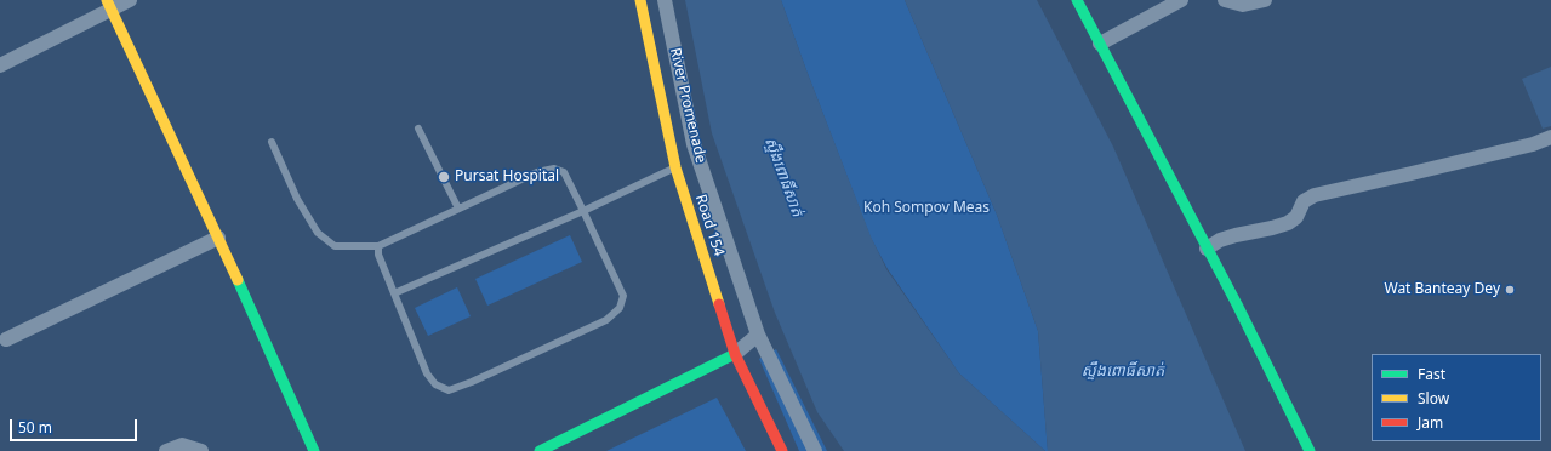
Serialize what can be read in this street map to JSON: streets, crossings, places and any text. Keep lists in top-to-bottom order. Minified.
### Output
{"streets":{"street":["River Promenade","Road 154"]},"water":["ស្ទឹងពោធិ៍សាត់"],"parks":["Koh Sompov Meas"],"places":["Pursat Hospital","Wat Banteay Dey"],"legend":["Fast","Slow","Jam"],"scale_bar":"50 m"}
